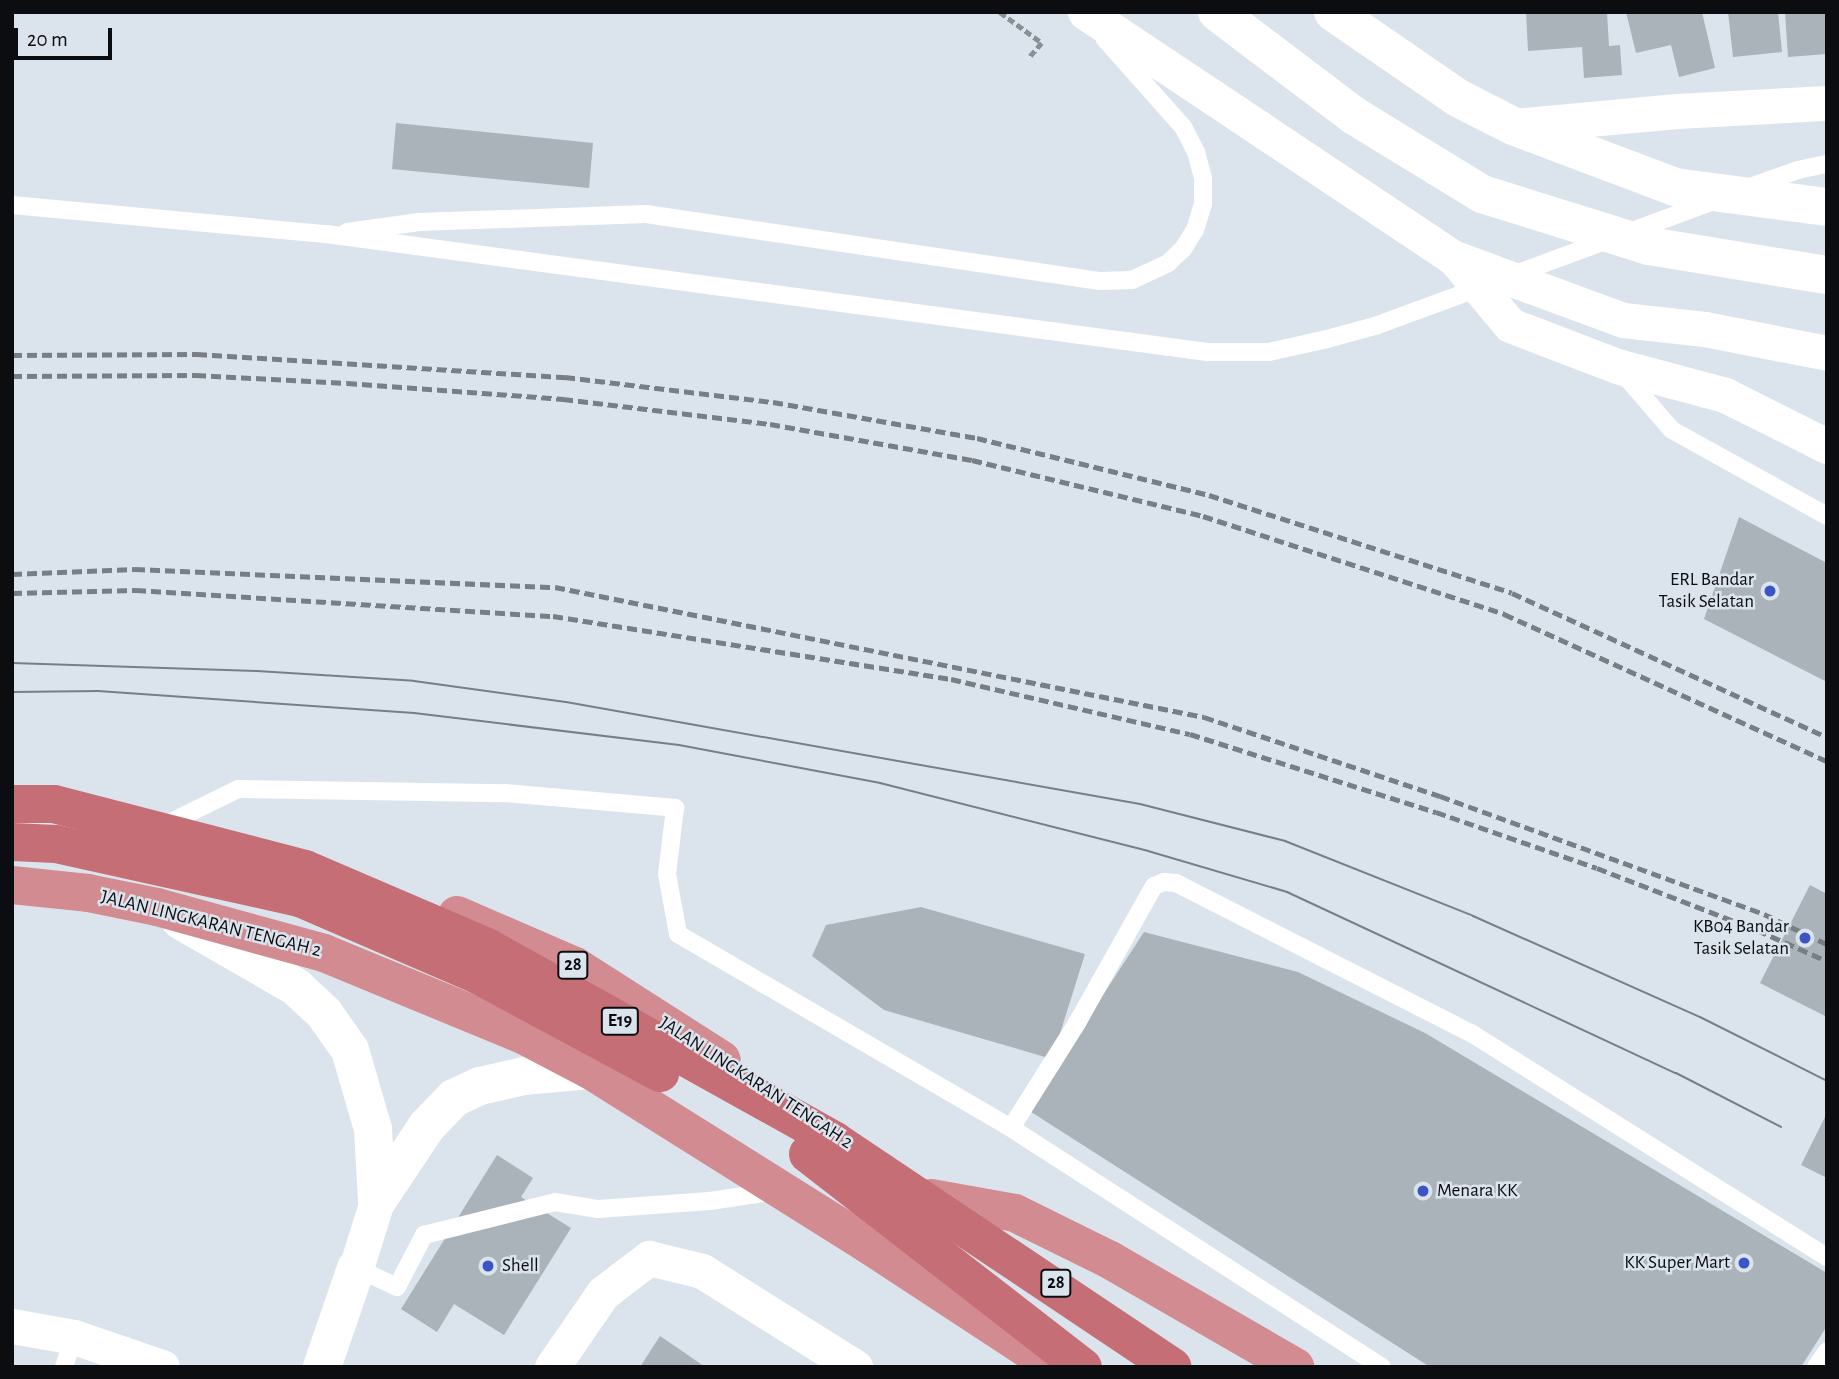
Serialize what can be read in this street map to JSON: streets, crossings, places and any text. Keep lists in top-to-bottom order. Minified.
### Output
{"streets":{"highway":["JALAN LINGKARAN TENGAH 2","28","E19"]},"crossings":[["JALAN LINGKARAN TENGAH 2","E19"]],"places":["ERL Bandar Tasik Selatan","KB04 Bandar Tasik Selatan","Menara KK","KK Super Mart","Shell"],"scale_bar":"20 m"}
